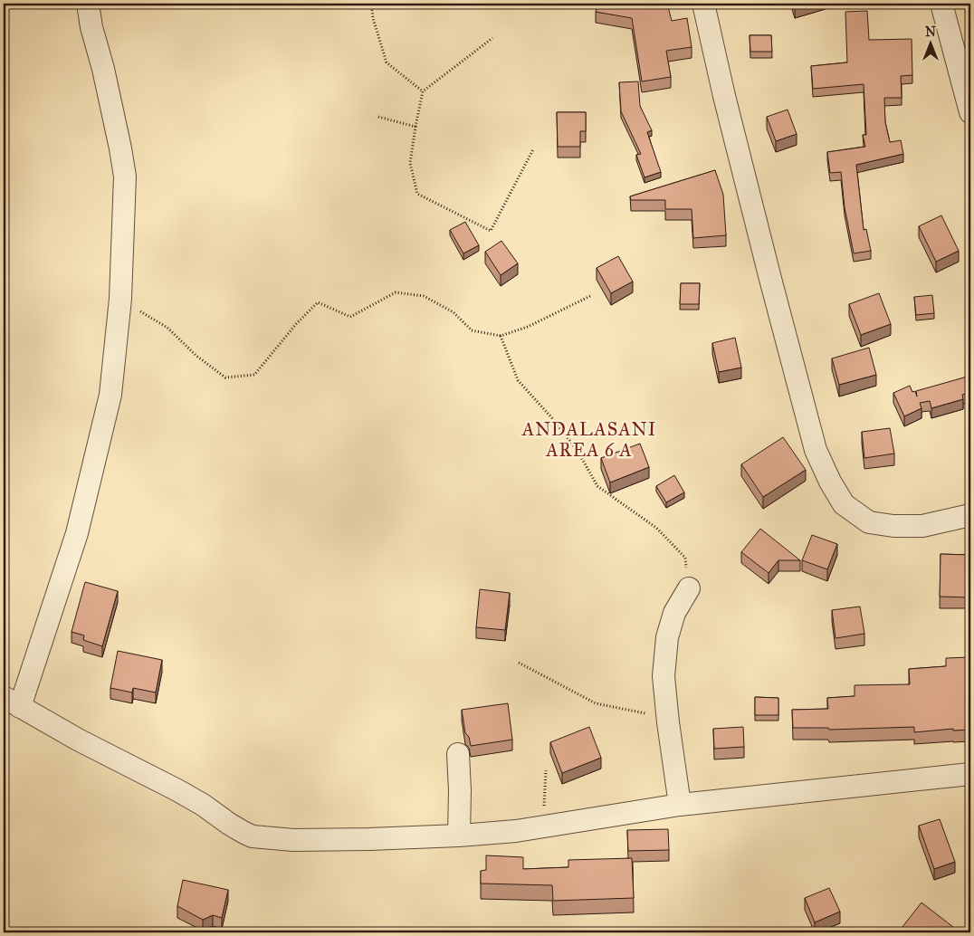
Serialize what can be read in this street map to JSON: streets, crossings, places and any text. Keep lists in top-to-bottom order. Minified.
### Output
{"districts":["ANDALASANI AREA 6 A"],"north":"top"}
